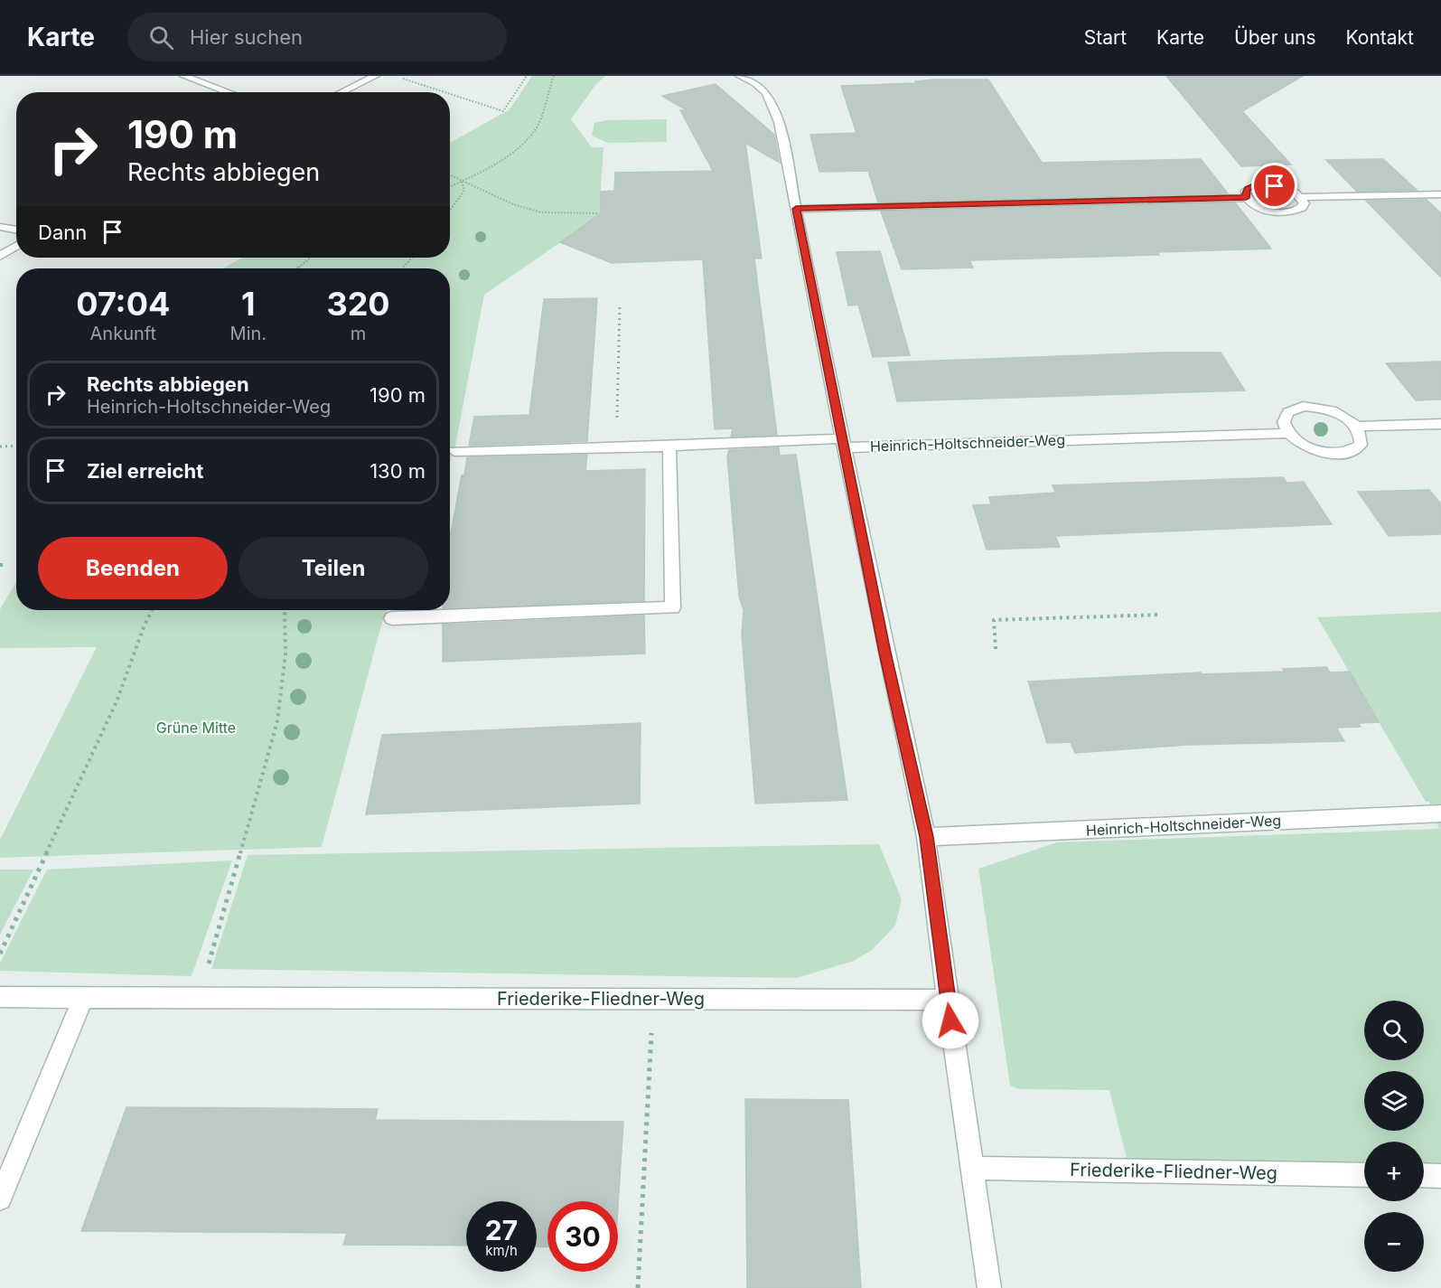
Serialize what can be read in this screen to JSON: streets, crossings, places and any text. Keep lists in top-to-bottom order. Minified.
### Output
{"streets":{"street":["Heinrich-Holtschneider-Weg","Friederike-Fliedner-Weg"]},"parks":["Grüne Mitte"],"page":{"header":"Karte","search":"Hier suchen","nav":["Start","Karte","Über uns","Kontakt"],"turn":["190 m","Rechts abbiegen"],"then":"Dann","eta":["07:04","Ankunft","1","Min.","320","m"],"list":[{"name":"Rechts abbiegen","note":"Heinrich-Holtschneider-Weg","value":"190 m"},{"name":"Ziel erreicht","value":"130 m"}],"buttons":["Beenden","Teilen"],"map_buttons":["+","−"],"speed":"27 km/h","limit":"30"}}
